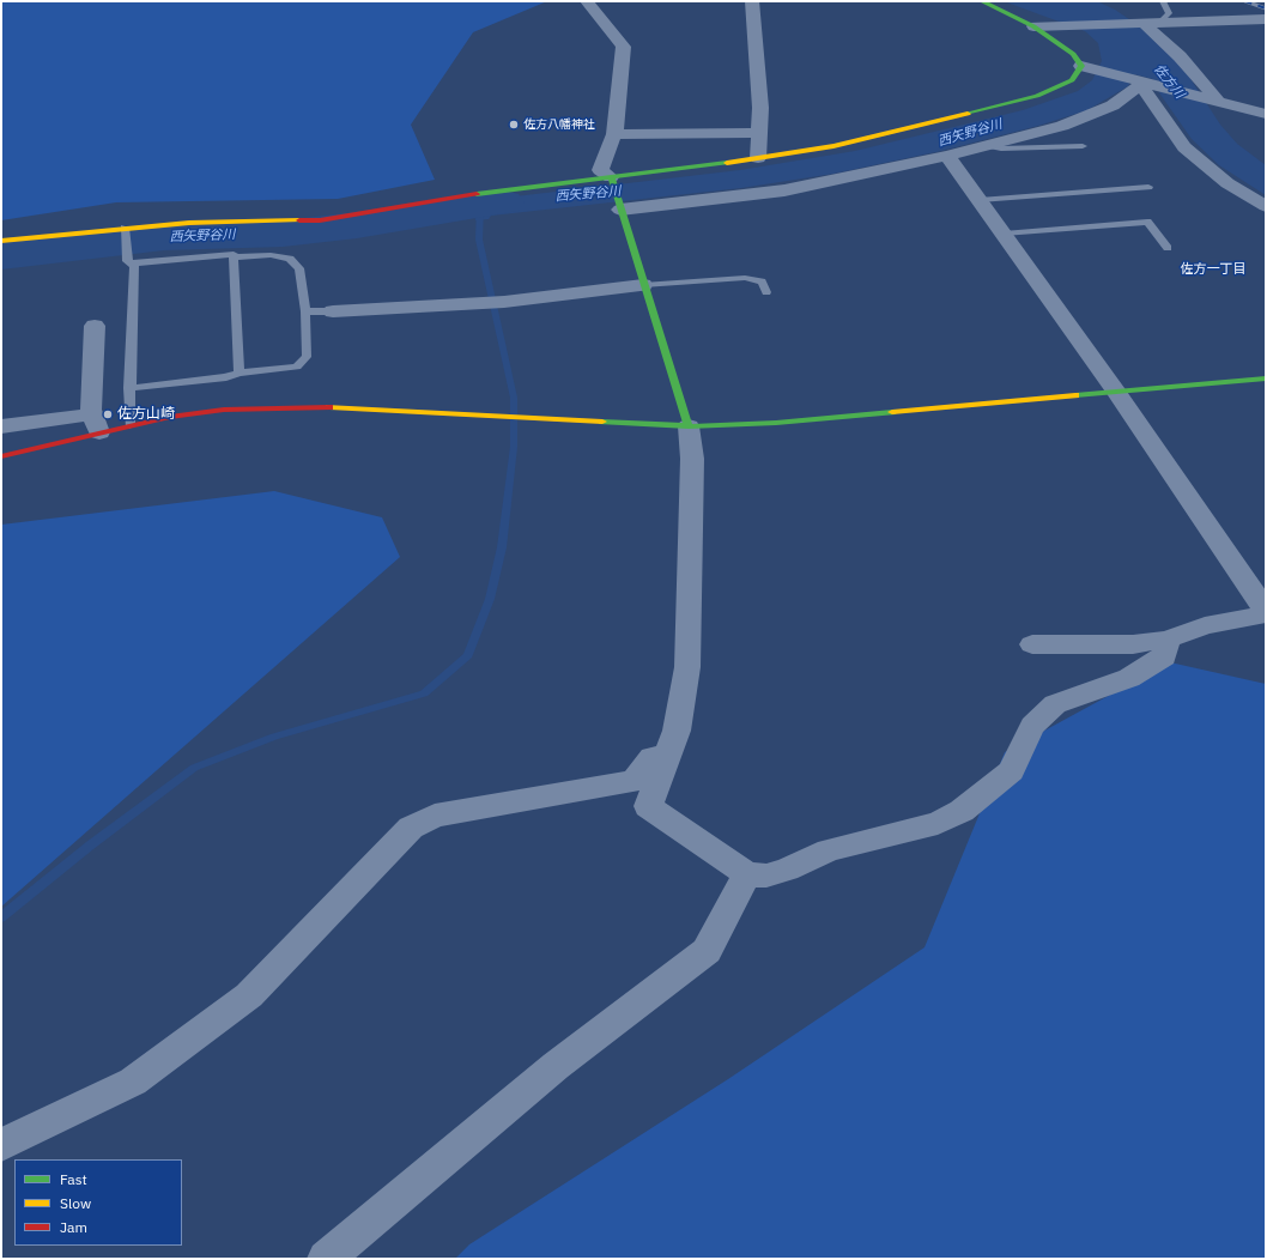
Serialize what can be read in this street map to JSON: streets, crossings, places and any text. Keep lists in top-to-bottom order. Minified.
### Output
{"districts":["佐方一丁目"],"water":["佐方川","西矢野谷川"],"places":["佐方八幡神社","佐方山崎"],"legend":["Fast","Slow","Jam"]}
